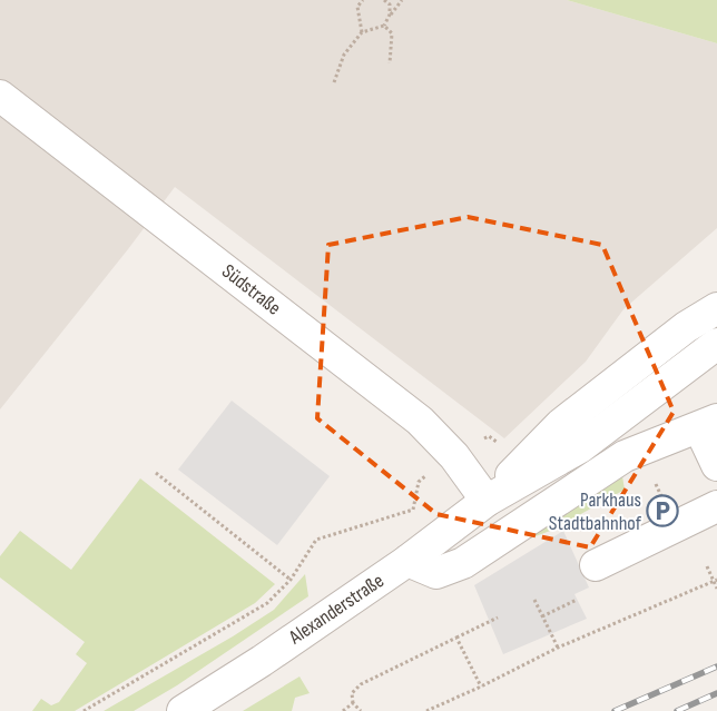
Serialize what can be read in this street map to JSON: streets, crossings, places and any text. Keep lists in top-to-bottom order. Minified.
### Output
{"streets":{"street":["Südstraße","Alexanderstraße"]},"crossings":[["Südstraße","Alexanderstraße"]],"places":{"parking":["Parkhaus Stadtbahnhof"]}}
